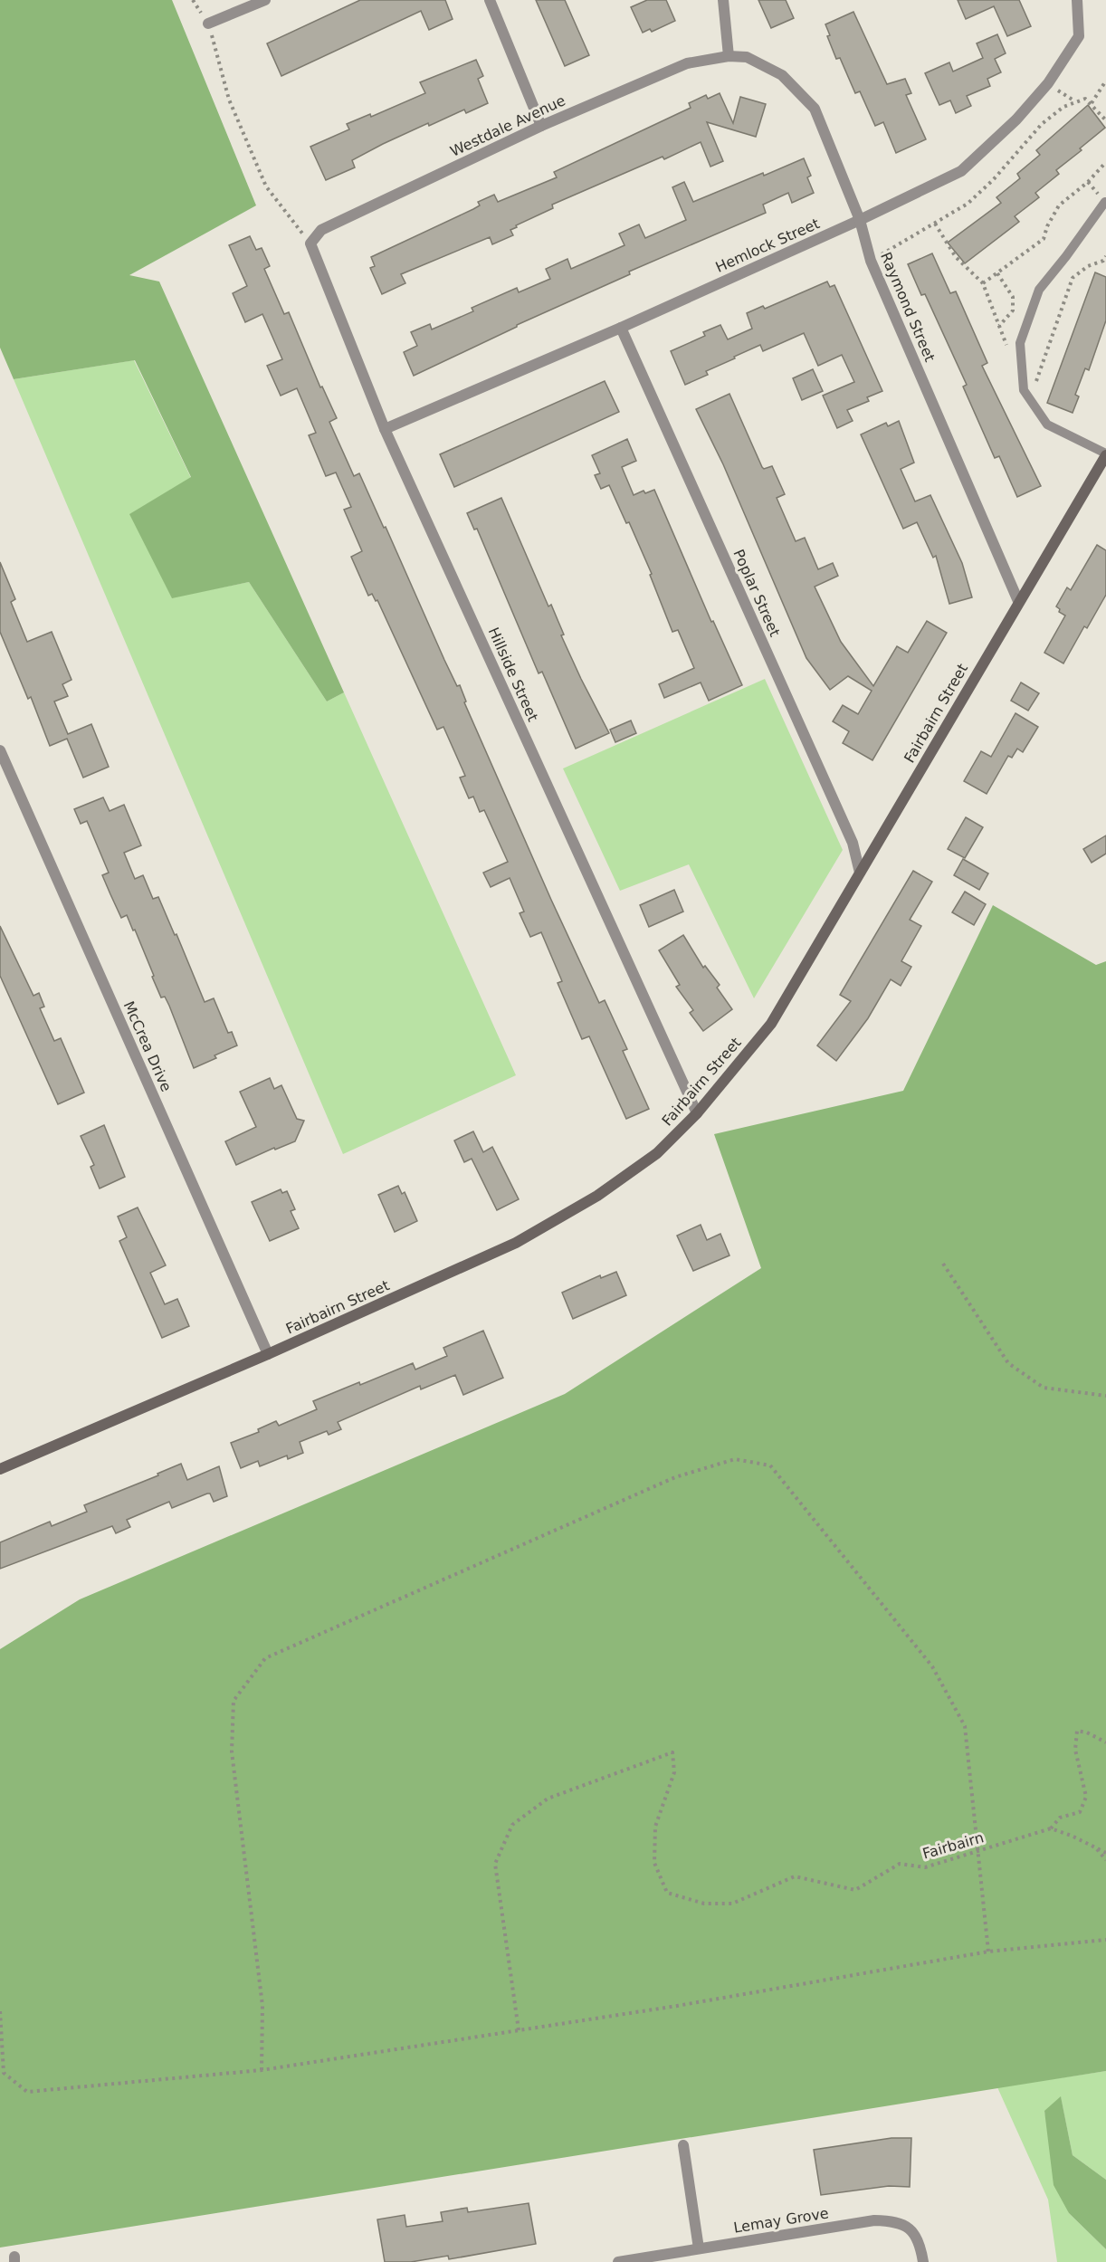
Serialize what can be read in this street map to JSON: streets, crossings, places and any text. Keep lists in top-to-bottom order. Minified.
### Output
{"streets":{"main road":["Fairbairn Street"],"street":["Westdale Avenue","Hemlock Street","Raymond Street","Poplar Street","Hillside Street","McCrea Drive","Lemay Grove"],"path":["Fairbairn"]},"crossings":[["Westdale Avenue","Raymond Street"],["Westdale Avenue","Hillside Street"],["Hemlock Street","Raymond Street"],["Hemlock Street","Poplar Street"],["Hemlock Street","Hillside Street"],["Raymond Street","Fairbairn Street"],["Poplar Street","Fairbairn Street"],["Hillside Street","Fairbairn Street"],["Fairbairn Street","McCrea Drive"]]}
